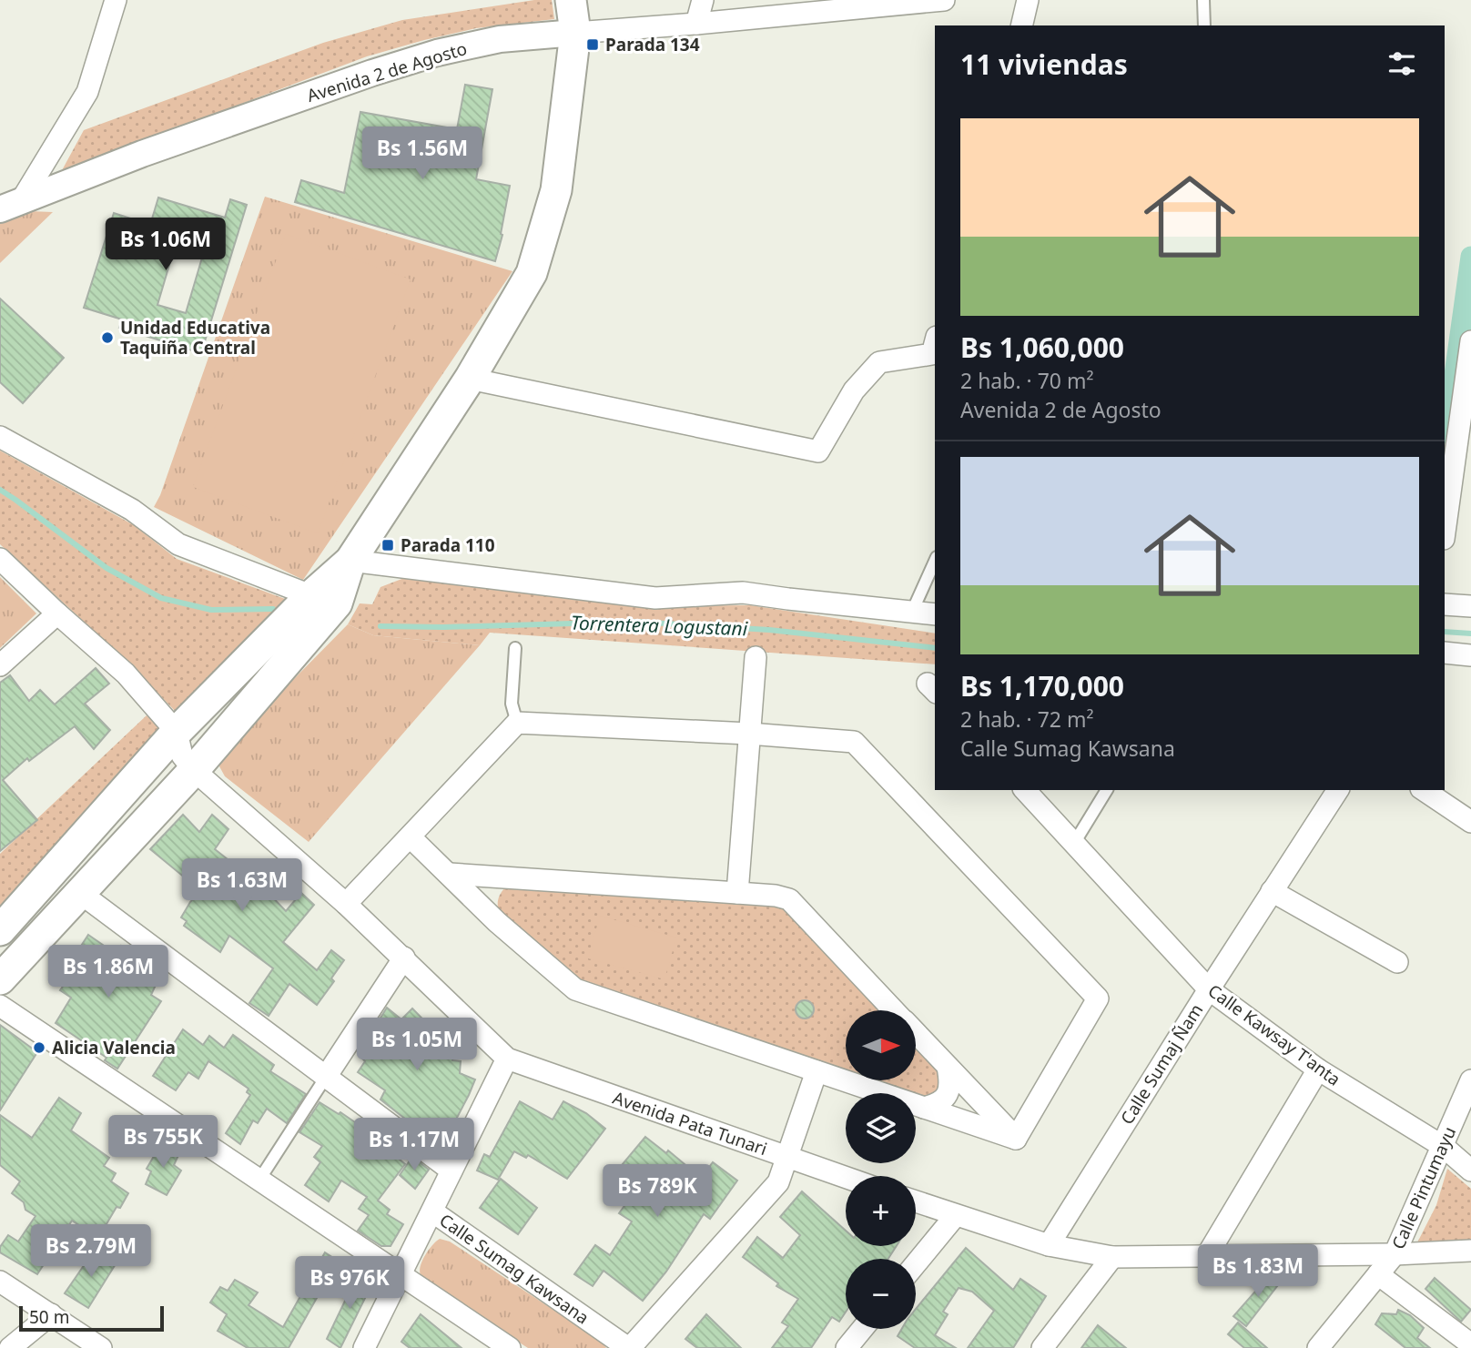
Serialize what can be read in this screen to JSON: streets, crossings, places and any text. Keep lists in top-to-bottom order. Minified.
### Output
{"streets":{"street":["Avenida 2 de Agosto","Calle Kawsay T'anta","Calle Sumaj Ñam","Avenida Pata Tunari","Calle Pintumayu","Calle Sumag Kawsana"]},"crossings":[["Calle Kawsay T'anta","Calle Sumaj Ñam"],["Calle Kawsay T'anta","Calle Pintumayu"]],"water":["Torrentera Logustani"],"places":{"transit":["Parada 134","Parada 110"],"other":["Unidad Educativa Taquiña Central","Alicia Valencia"]},"scale_bar":"50 m","north":"right","page":{"heading":"11 viviendas","list":[{"name":"Bs 1,060,000","note":"2 hab. · 70 m² · Avenida 2 de Agosto"},{"name":"Bs 1,170,000","note":"2 hab. · 72 m² · Calle Sumag Kawsana"}],"price":["Bs 1.56M","Bs 1.06M","Bs 1.63M","Bs 1.86M","Bs 1.05M","Bs 755K","Bs 1.17M","Bs 789K","Bs 2.79M","Bs 1.83M","Bs 976K"],"map_buttons":["+","−"],"scale":"50 m"}}
